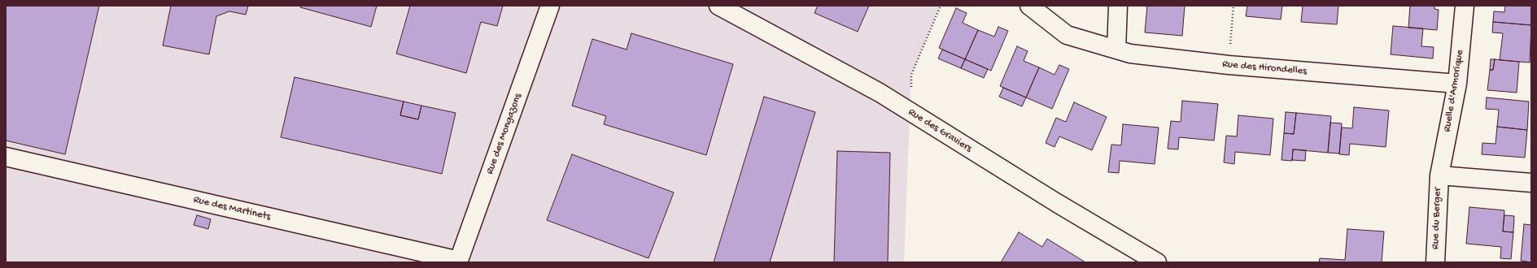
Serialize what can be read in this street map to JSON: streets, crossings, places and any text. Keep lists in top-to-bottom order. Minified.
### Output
{"streets":{"street":["Rue des Hirondelles","Ruelle d'Armorique","Rue des Graviers","Rue des Mongazons","Rue des Martinets","Rue du Berger"]},"crossings":[["Rue des Hirondelles","Ruelle d'Armorique"],["Ruelle d'Armorique","Rue du Berger"],["Rue des Mongazons","Rue des Martinets"]]}
